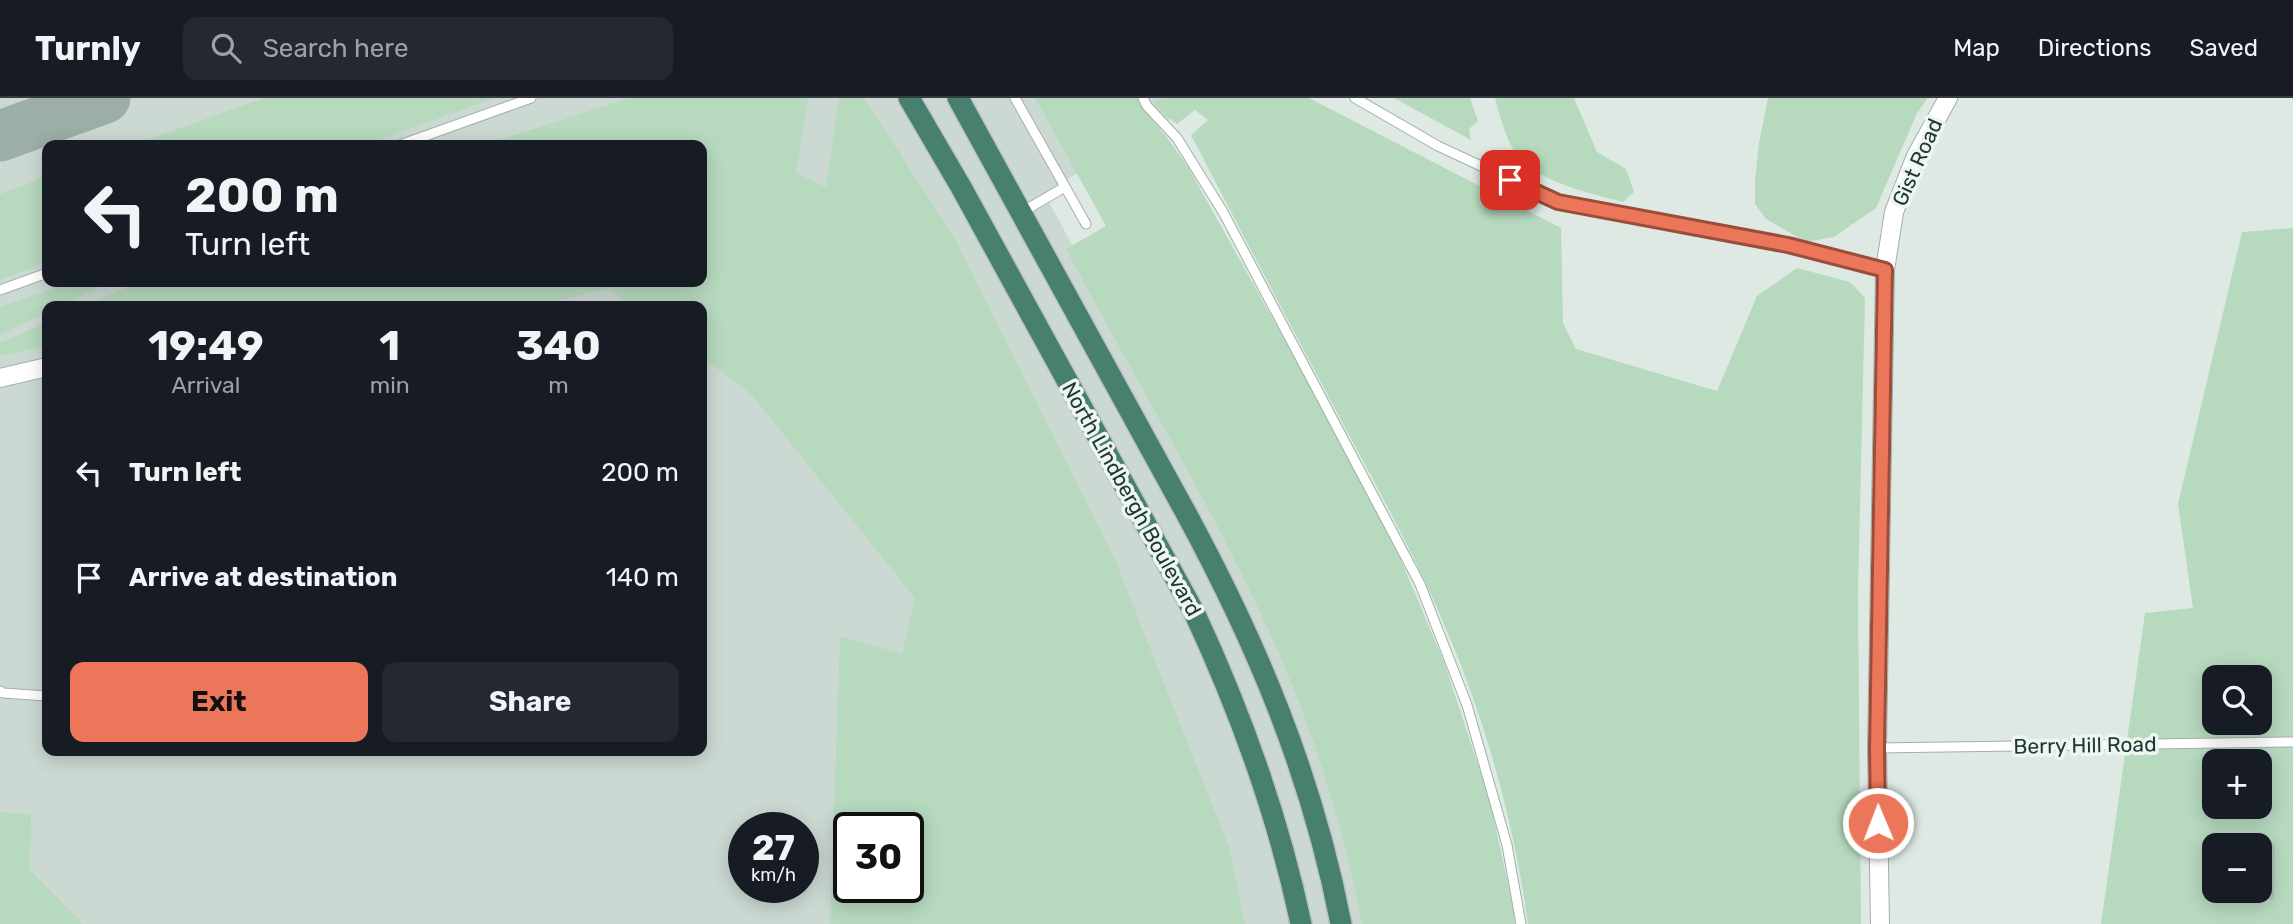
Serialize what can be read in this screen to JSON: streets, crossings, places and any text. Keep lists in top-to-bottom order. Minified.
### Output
{"streets":{"highway":["North Lindbergh Boulevard"],"street":["Gist Road"],"lane":["Berry Hill Road"]},"crossings":[["Gist Road","Berry Hill Road"]],"page":{"header":"Turnly","search":"Search here","nav":["Map","Directions","Saved"],"turn":["200 m","Turn left"],"eta":["19:49","Arrival","1","min","340","m"],"list":[{"name":"Turn left","value":"200 m"},{"name":"Arrive at destination","value":"140 m"}],"buttons":["Exit","Share"],"map_buttons":["+","−"],"speed":"27 km/h","limit":"30"}}
